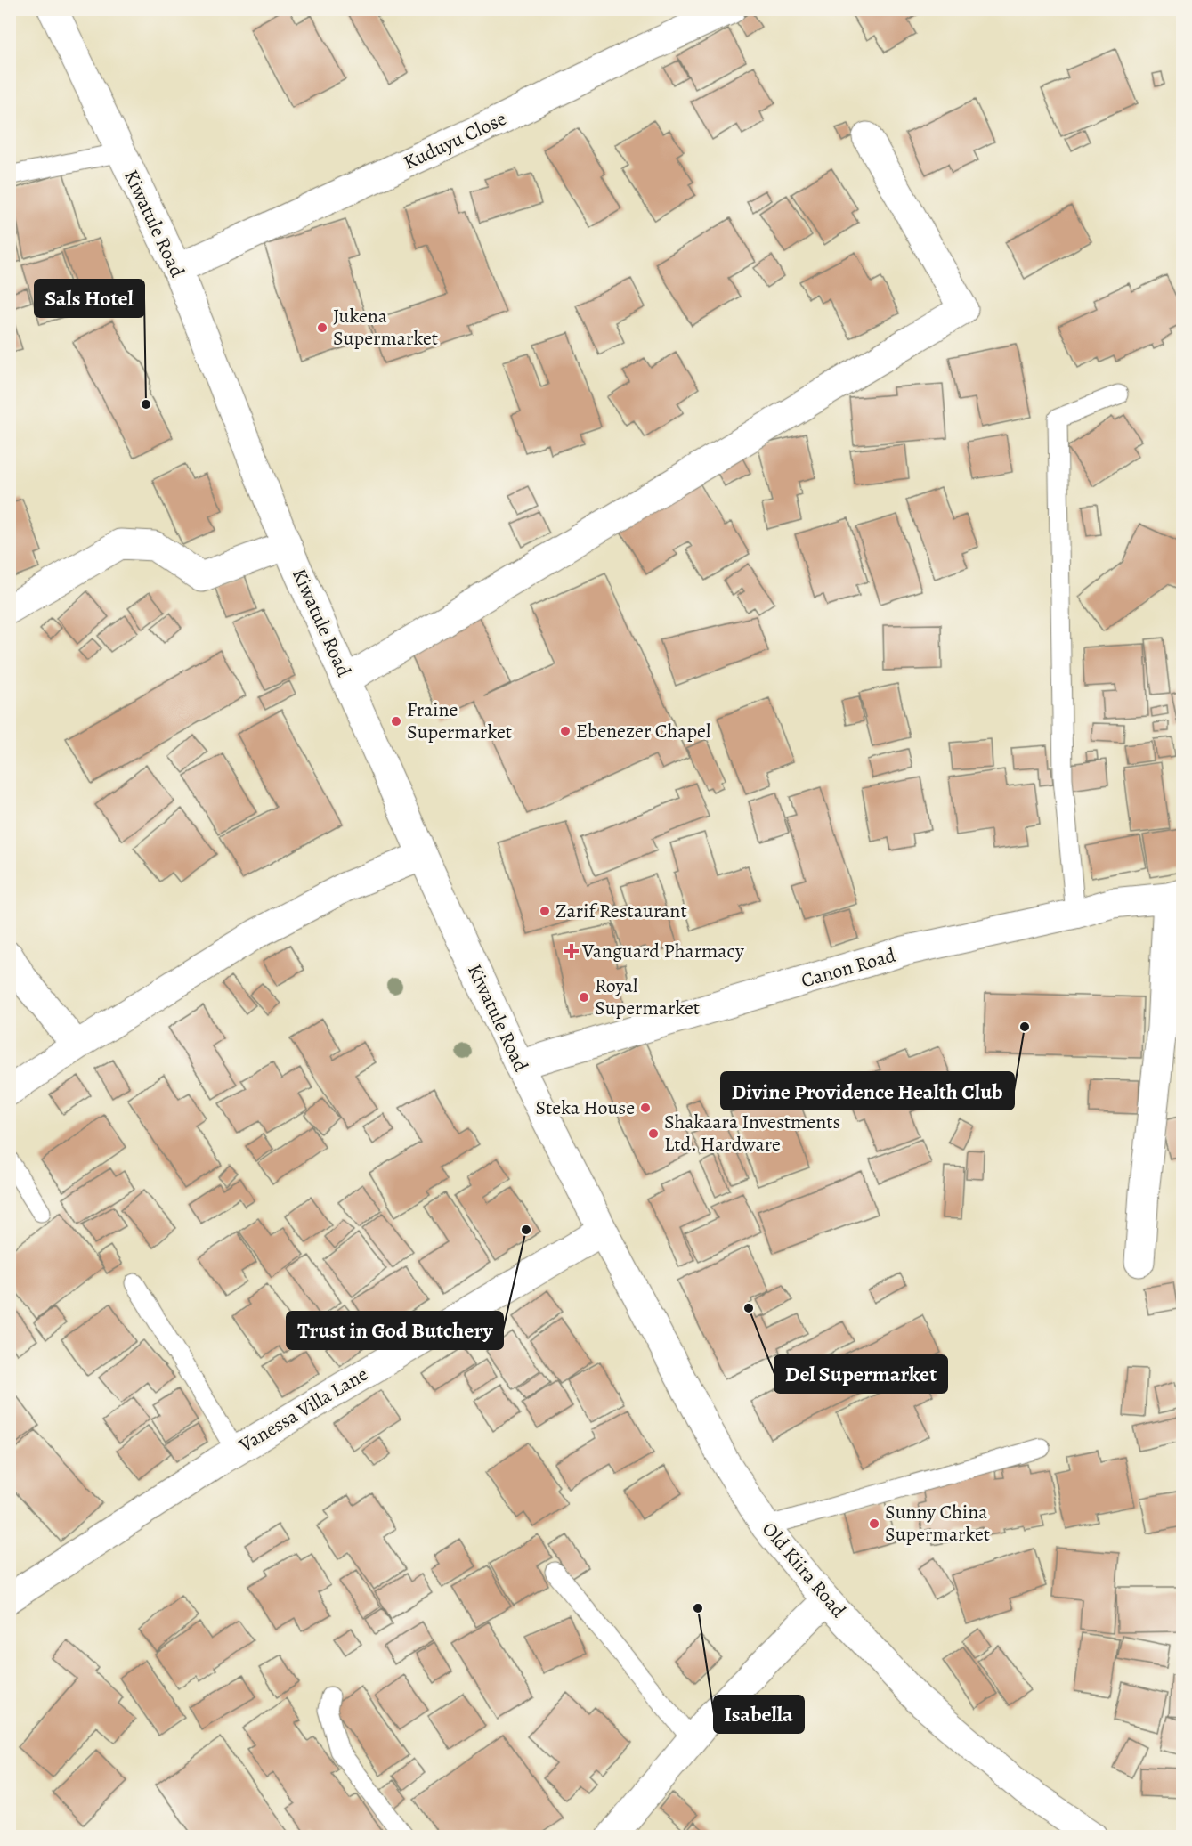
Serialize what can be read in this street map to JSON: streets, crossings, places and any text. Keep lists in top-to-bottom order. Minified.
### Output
{"streets":{"street":["Kuduyu Close","Kiwatule Road","Canon Road","Vanessa Villa Lane","Old Kiira Road"]},"crossings":[["Kuduyu Close","Kiwatule Road"],["Kiwatule Road","Canon Road"],["Kiwatule Road","Vanessa Villa Lane"],["Kiwatule Road","Old Kiira Road"],["Vanessa Villa Lane","Old Kiira Road"]],"places":{"other":["Jukena Supermarket","Sals Hotel","Fraine Supermarket","Ebenezer Chapel","Zarif Restaurant","Royal Supermarket","Divine Providence Health Club","Steka House","Shakaara Investments Ltd. Hardware","Trust in God Butchery","Del Supermarket","Sunny China Supermarket","Isabella"],"health":["Vanguard Pharmacy"]}}
